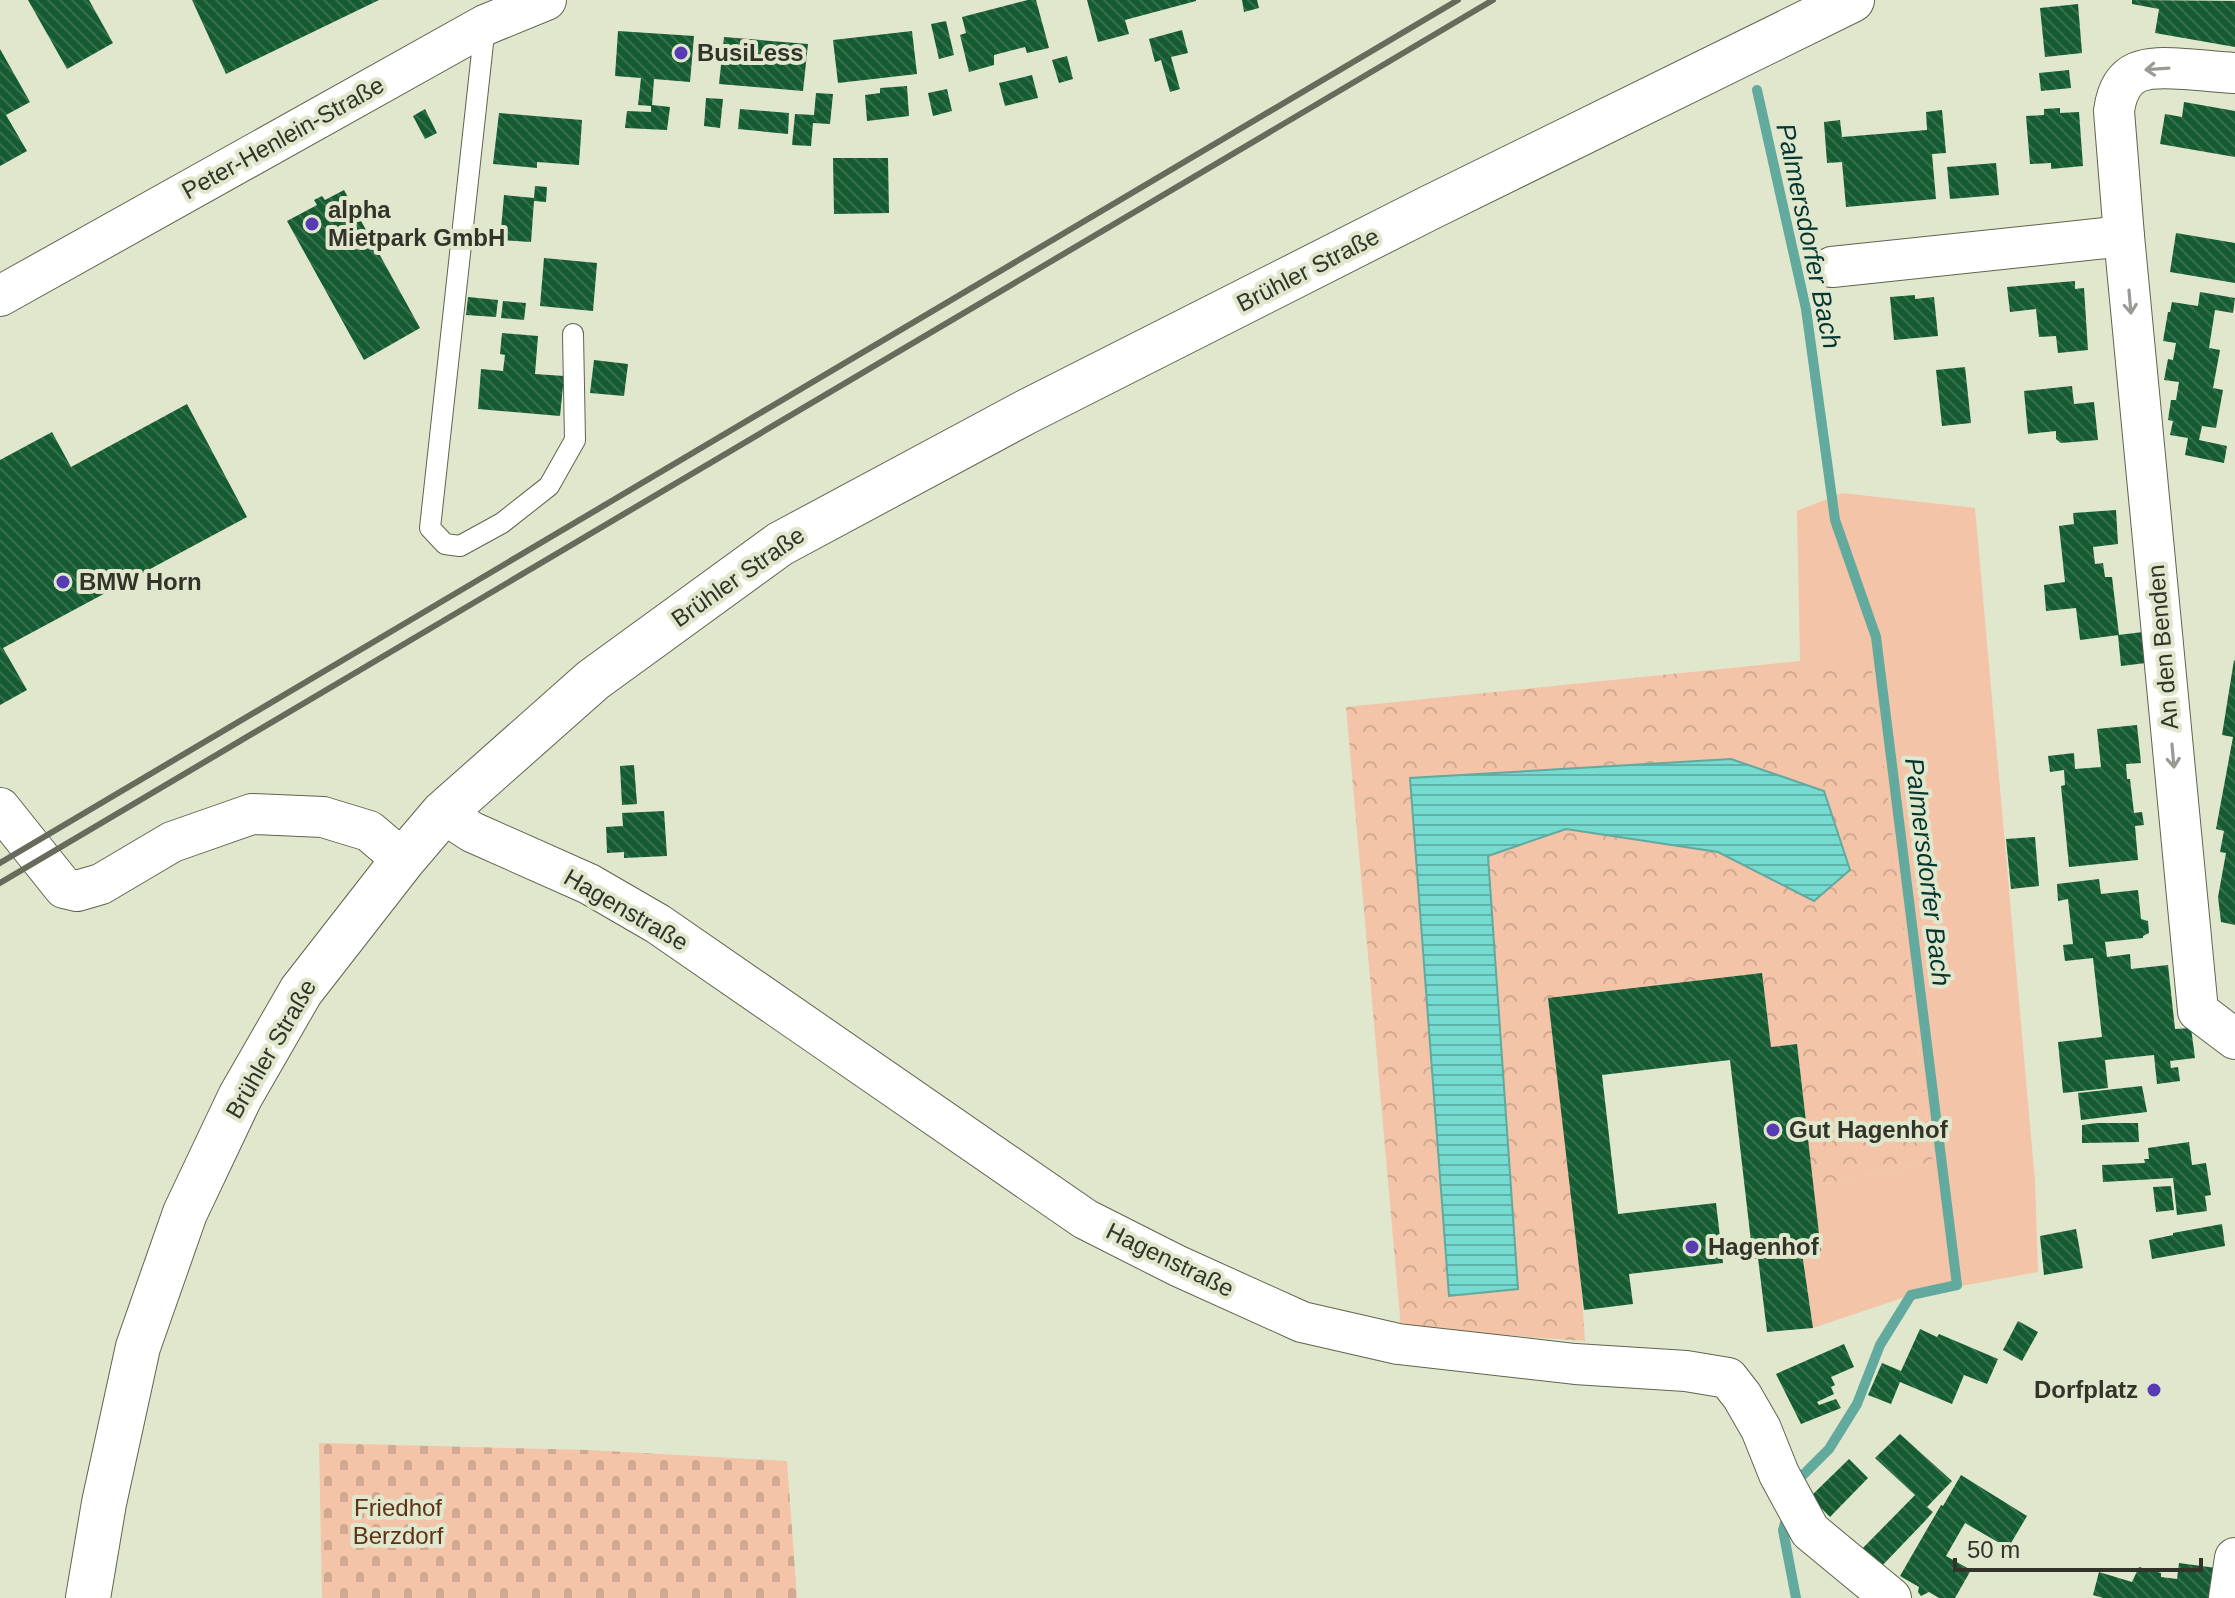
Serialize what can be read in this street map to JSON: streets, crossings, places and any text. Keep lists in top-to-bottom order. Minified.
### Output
{"streets":{"main road":["Brühler Straße"],"street":["Peter-Henlein-Straße","An den Benden","Hagenstraße"]},"crossings":[["Brühler Straße","Hagenstraße"]],"one_way":["An den Benden"],"water":["Palmersdorfer Bach"],"parks":["Friedhof Berzdorf"],"places":["BusiLess","alpha Mietpark GmbH","BMW Horn","Gut Hagenhof","Hagenhof","Dorfplatz"],"scale_bar":"50 m"}
